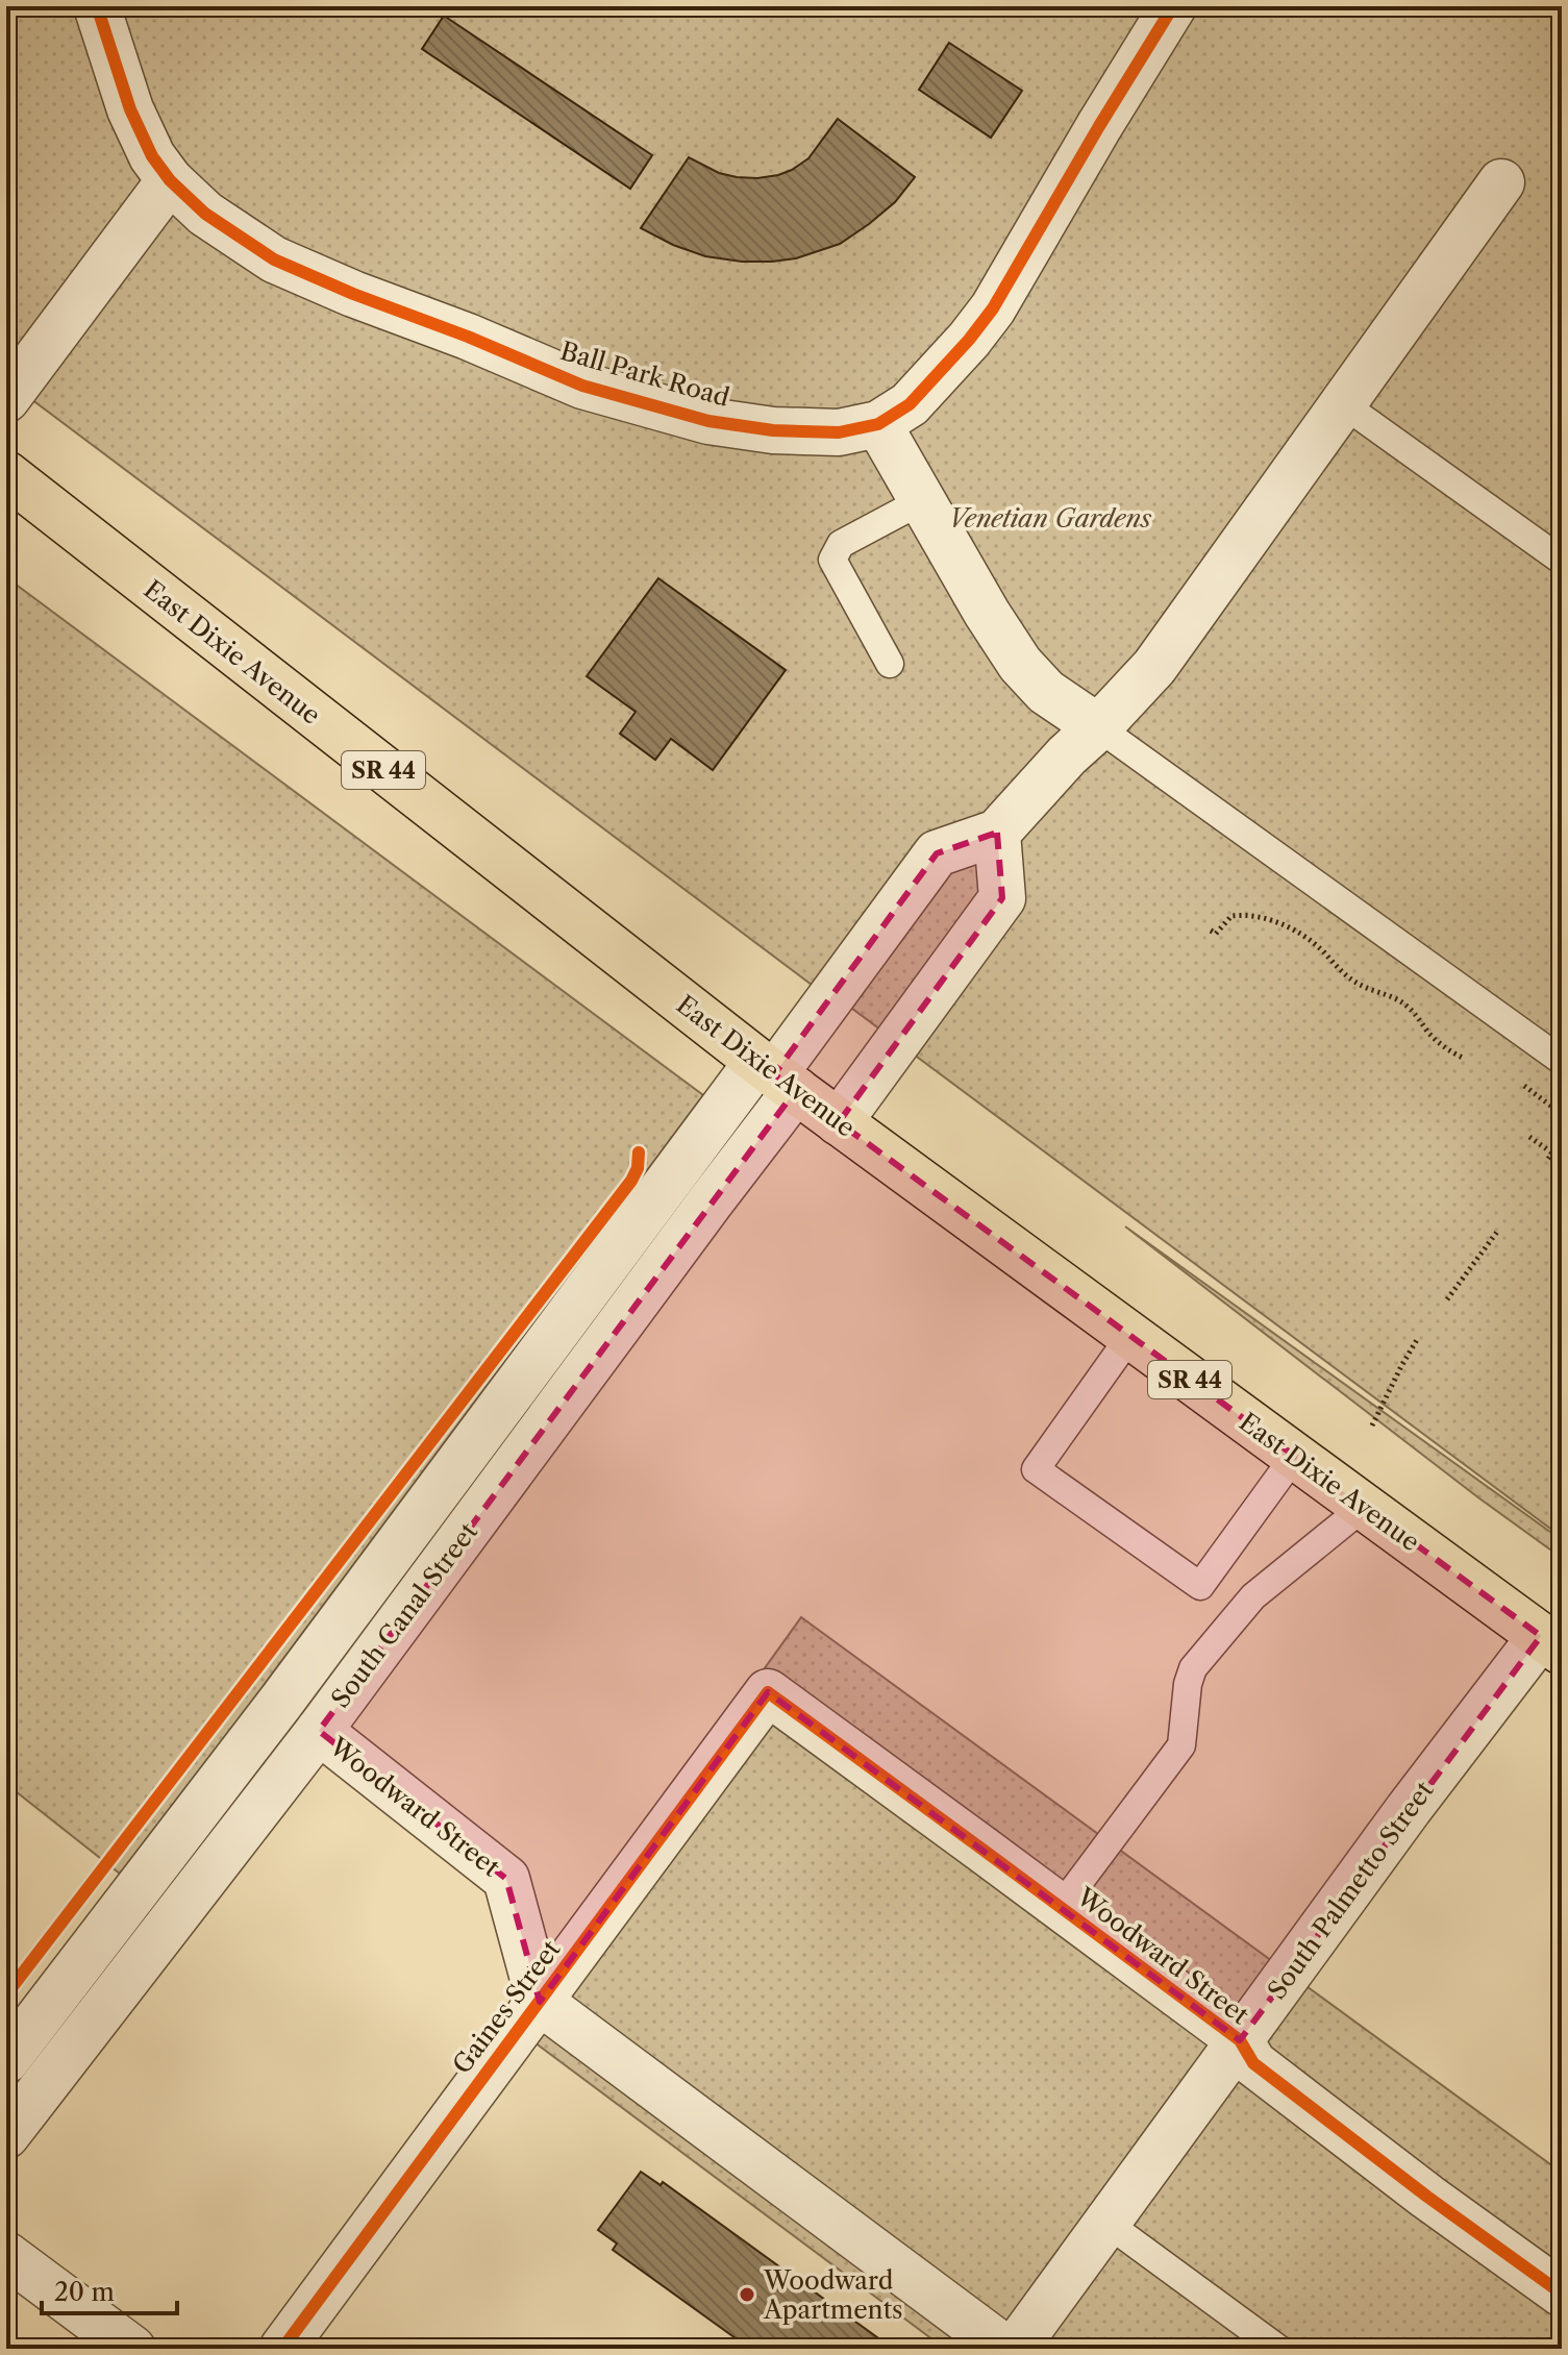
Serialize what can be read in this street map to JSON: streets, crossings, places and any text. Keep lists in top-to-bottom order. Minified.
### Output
{"streets":{"main road":["East Dixie Avenue","SR 44"],"street":["Ball Park Road","South Canal Street","Woodward Street","South Palmetto Street","Gaines Street"]},"crossings":[["East Dixie Avenue","South Canal Street"],["East Dixie Avenue","South Palmetto Street"],["South Canal Street","Woodward Street"],["Woodward Street","South Palmetto Street"],["Woodward Street","Gaines Street"]],"parks":["Venetian Gardens"],"places":["Woodward Apartments"],"scale_bar":"20 m"}
